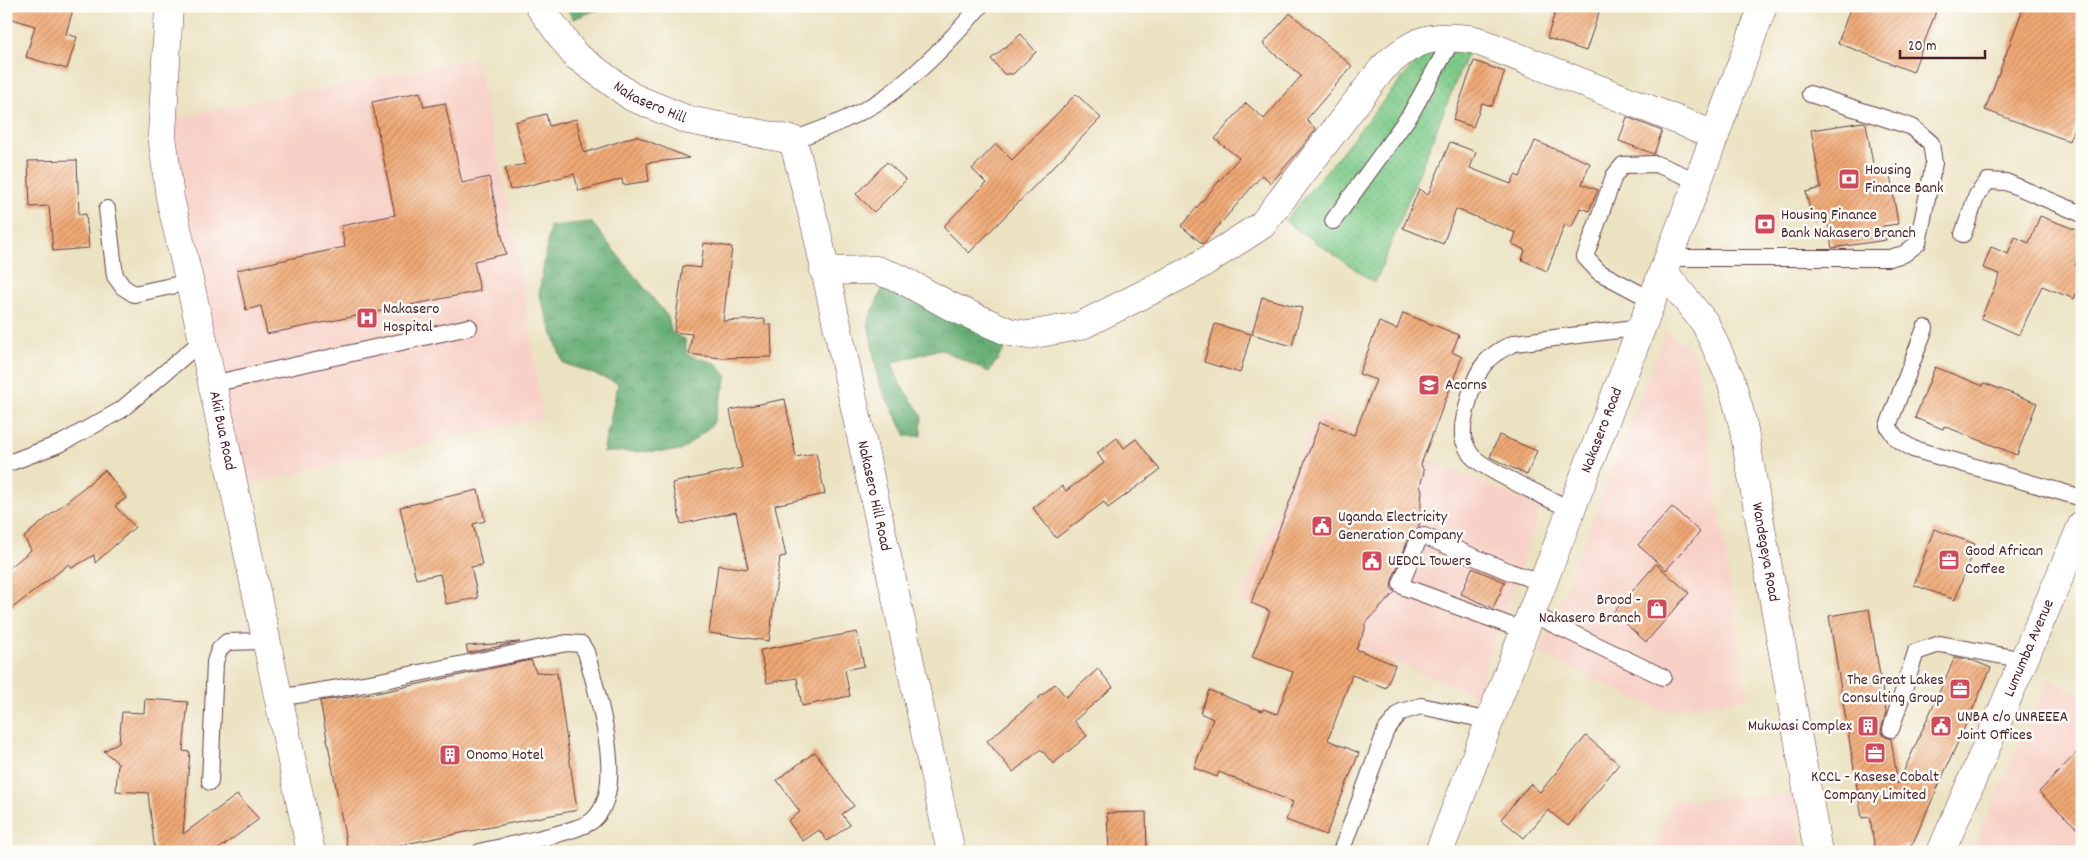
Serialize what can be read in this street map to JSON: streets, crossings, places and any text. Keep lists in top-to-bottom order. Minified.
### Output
{"streets":{"street":["Nakasero Hill","Nakasero Road","Akii Bua Road","Nakasero Hill Road","Wandegeya Road","Lumumba Avenue"]},"crossings":[["Nakasero Hill","Nakasero Hill Road"],["Nakasero Road","Wandegeya Road"]],"places":{"bank":["Housing Finance Bank","Housing Finance Bank Nakasero Branch"],"hospital":["Nakasero Hospital"],"school or university":["Acorns"],"public building":["Uganda Electricity Generation Company","UEDCL Towers","UNBA c/o UNREEEA Joint Offices"],"office":["Good African Coffee","The Great Lakes Consulting Group","KCCL - Kasese Cobalt Company Limited"],"shop":["Brood - Nakasero Branch"],"building":["Mukwasi Complex","Onomo Hotel"]},"scale_bar":"20 m"}
